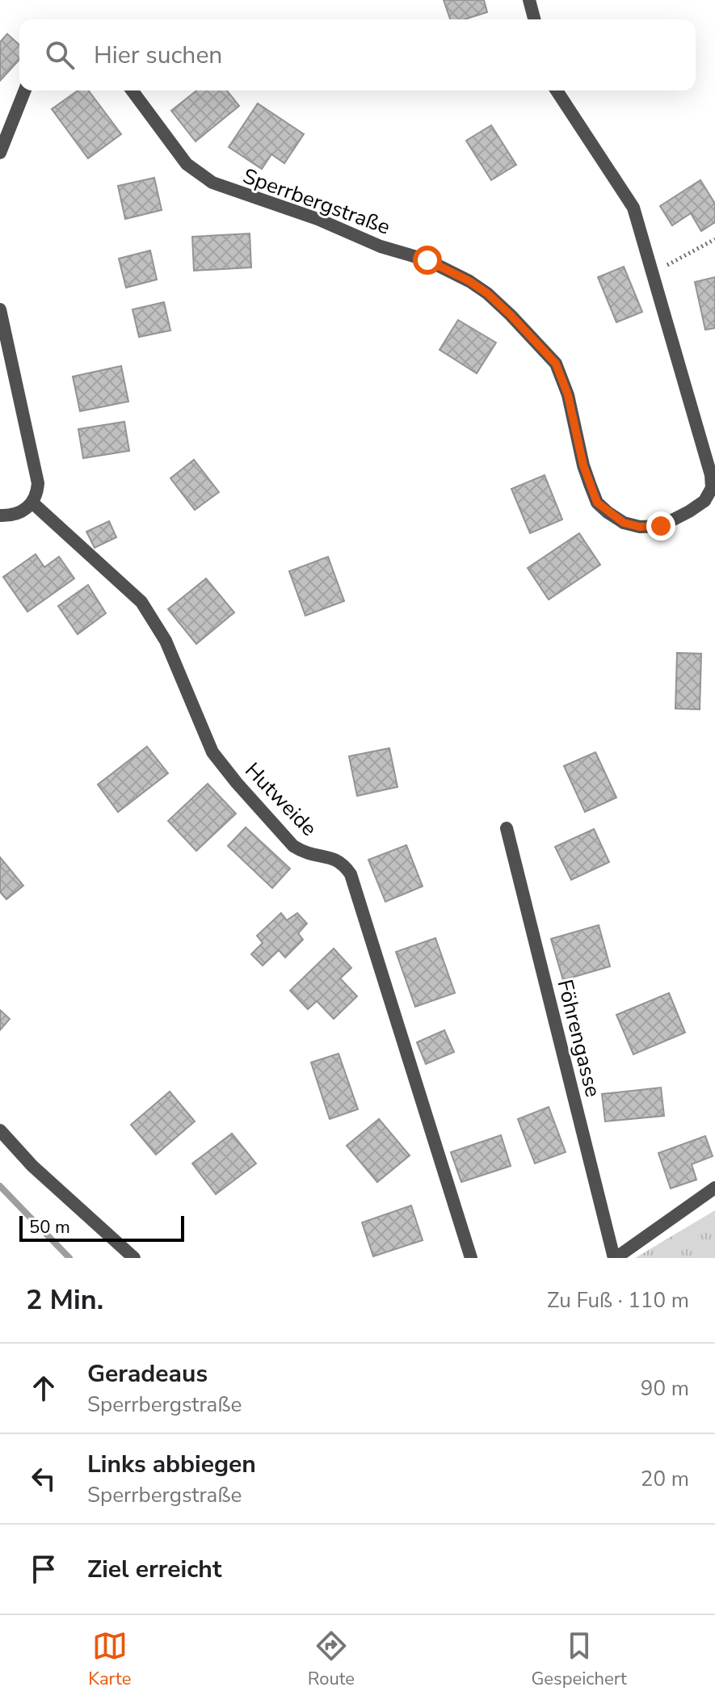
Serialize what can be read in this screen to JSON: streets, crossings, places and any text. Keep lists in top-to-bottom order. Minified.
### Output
{"streets":{"street":["Sperrbergstraße","Hutweide","Föhrengasse"]},"scale_bar":"50 m","page":{"search":"Hier suchen","scale":"50 m","heading":["2 Min.","Zu Fuß · 110 m"],"list":[["Geradeaus","Sperrbergstraße","90 m"],["Links abbiegen","Sperrbergstraße","20 m"],"Ziel erreicht"],"nav":["Karte","Route","Gespeichert"]}}
